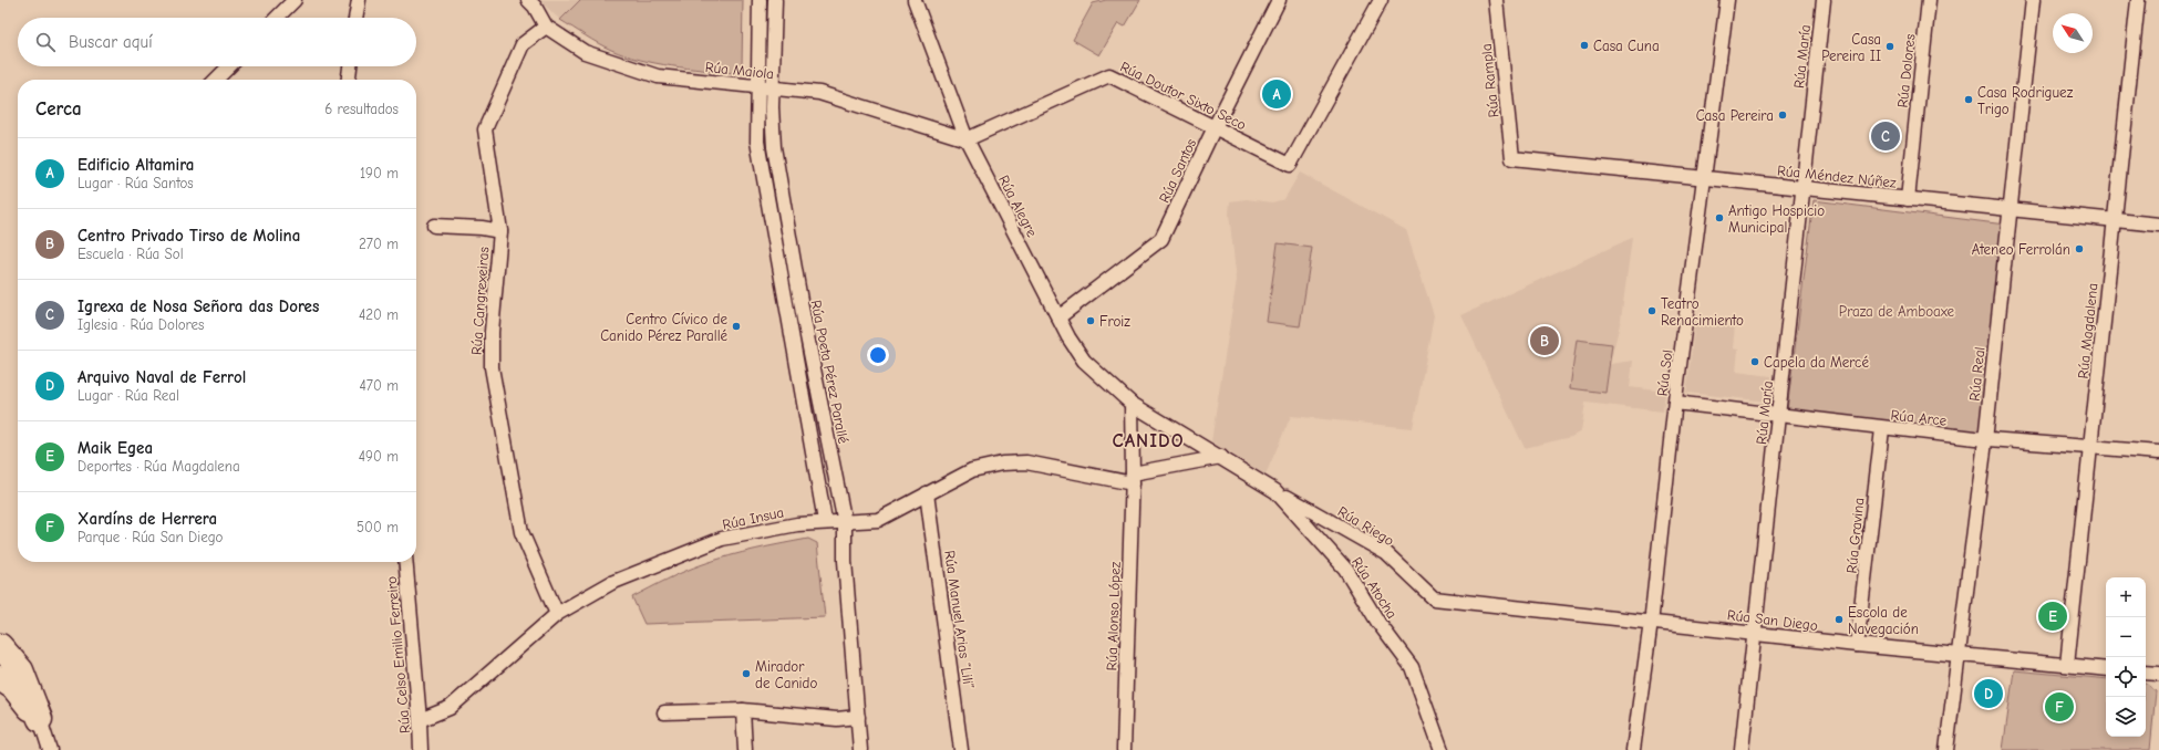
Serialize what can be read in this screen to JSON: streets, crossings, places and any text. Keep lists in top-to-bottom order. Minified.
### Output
{"streets":{"street":["Rúa María","Rúa Maiola","Rúa Dolores","Rúa Rampla","Rúa Doutor Sixto Seco","Rúa Santos","Rúa Méndez Núñez","Rúa Alegre","Rúa Cangrexeiras","Rúa Magdalena","Rúa Poeta Pérez Parallé","Rúa Sol","Rúa Real","Rúa Arce","Rúa Insua","Rúa Riego","Rúa Gravina","Rúa Atocha","Rúa Alonso López","Rúa Manuel Arias “Lili”","Rúa San Diego","Rúa Celso Emilio Ferreiro"]},"crossings":[["Rúa María","Rúa Méndez Núñez"],["Rúa María","Rúa Arce"],["Rúa María","Rúa San Diego"],["Rúa Maiola","Rúa Doutor Sixto Seco"],["Rúa Maiola","Rúa Alegre"],["Rúa Maiola","Rúa Cangrexeiras"],["Rúa Maiola","Rúa Poeta Pérez Parallé"],["Rúa Dolores","Rúa Méndez Núñez"],["Rúa Rampla","Rúa Méndez Núñez"],["Rúa Doutor Sixto Seco","Rúa Santos"],["Rúa Doutor Sixto Seco","Rúa Alegre"],["Rúa Santos","Rúa Alegre"],["Rúa Méndez Núñez","Rúa Magdalena"],["Rúa Méndez Núñez","Rúa Sol"],["Rúa Méndez Núñez","Rúa Real"],["Rúa Alegre","Rúa Atocha"],["Rúa Alegre","Rúa Alonso López"],["Rúa Cangrexeiras","Rúa Insua"],["Rúa Magdalena","Rúa Arce"],["Rúa Magdalena","Rúa San Diego"],["Rúa Poeta Pérez Parallé","Rúa Insua"],["Rúa Sol","Rúa Arce"],["Rúa Sol","Rúa San Diego"],["Rúa Real","Rúa Arce"],["Rúa Real","Rúa San Diego"],["Rúa Arce","Rúa Gravina"],["Rúa Insua","Rúa Alonso López"],["Rúa Insua","Rúa Manuel Arias “Lili”"],["Rúa Insua","Rúa Celso Emilio Ferreiro"],["Rúa Riego","Rúa Atocha"],["Rúa Riego","Rúa San Diego"],["Rúa Gravina","Rúa San Diego"]],"districts":["CANIDO"],"parks":["Praza de Amboaxe"],"places":["Casa Cuna","Casa Pereira II","Casa Rodriguez Trigo","Casa Pereira","Antigo Hospicio Municipal","Ateneo Ferrolán","Teatro Renacimiento","Froiz","Centro Cívico de Canido Pérez Parallé","Capela da Mercé","Escola de Navegación","Mirador de Canido"],"north":"top left","page":{"search":"Buscar aquí","pins":["A","C","B","E","D","F"],"heading":["Cerca","6 resultados"],"list":[{"mark":"A","name":"Edificio Altamira","note":"Lugar · Rúa Santos","value":"190 m"},{"mark":"B","name":"Centro Privado Tirso de Molina","note":"Escuela · Rúa Sol","value":"270 m"},{"mark":"C","name":"Igrexa de Nosa Señora das Dores","note":"Iglesia · Rúa Dolores","value":"420 m"},{"mark":"D","name":"Arquivo Naval de Ferrol","note":"Lugar · Rúa Real","value":"470 m"},{"mark":"E","name":"Maik Egea","note":"Deportes · Rúa Magdalena","value":"490 m"},{"mark":"F","name":"Xardíns de Herrera","note":"Parque · Rúa San Diego","value":"500 m"}],"map_buttons":["+","−"]}}
